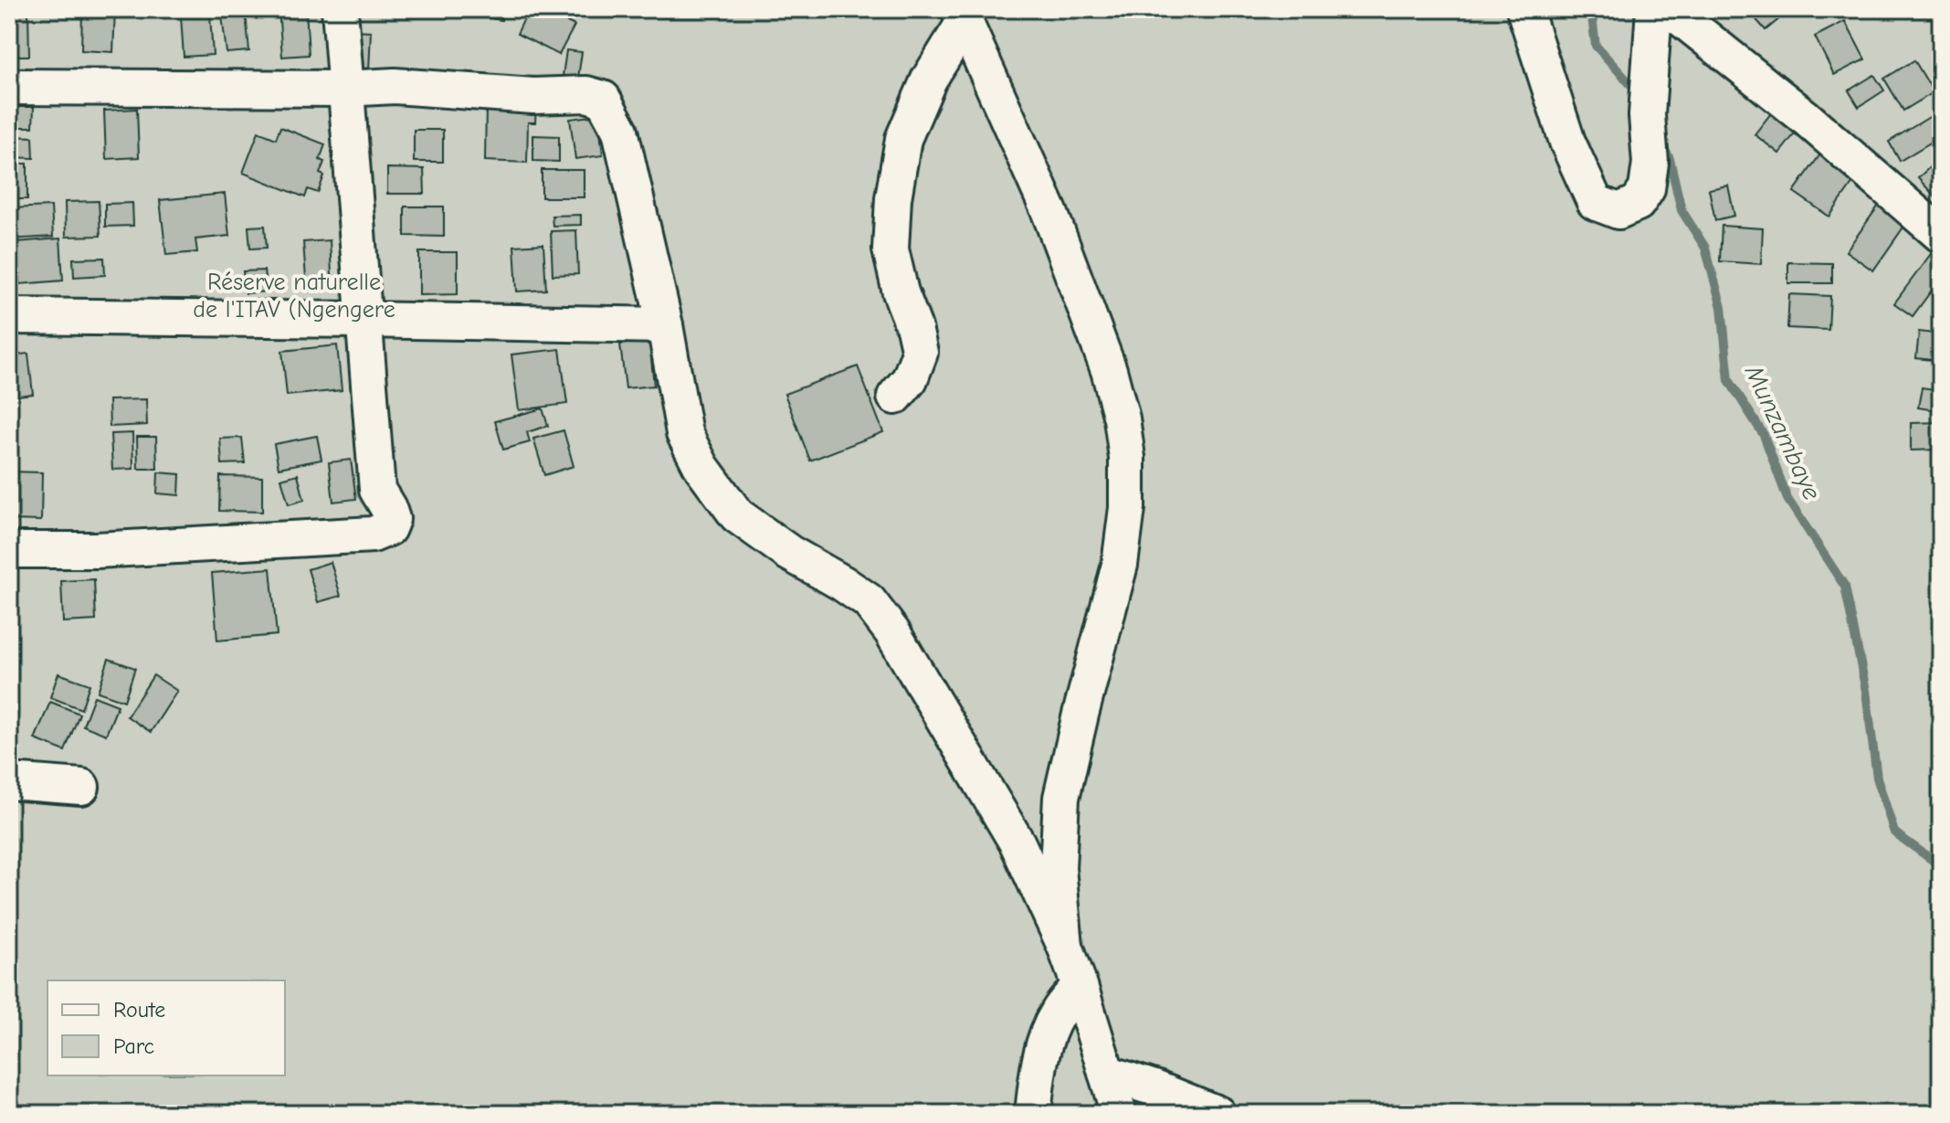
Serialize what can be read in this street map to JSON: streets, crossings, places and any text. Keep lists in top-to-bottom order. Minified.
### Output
{"water":["Munzambaye"],"parks":["Réserve naturelle de l'ITAV (Ngengere"],"legend":["Route","Parc"]}
